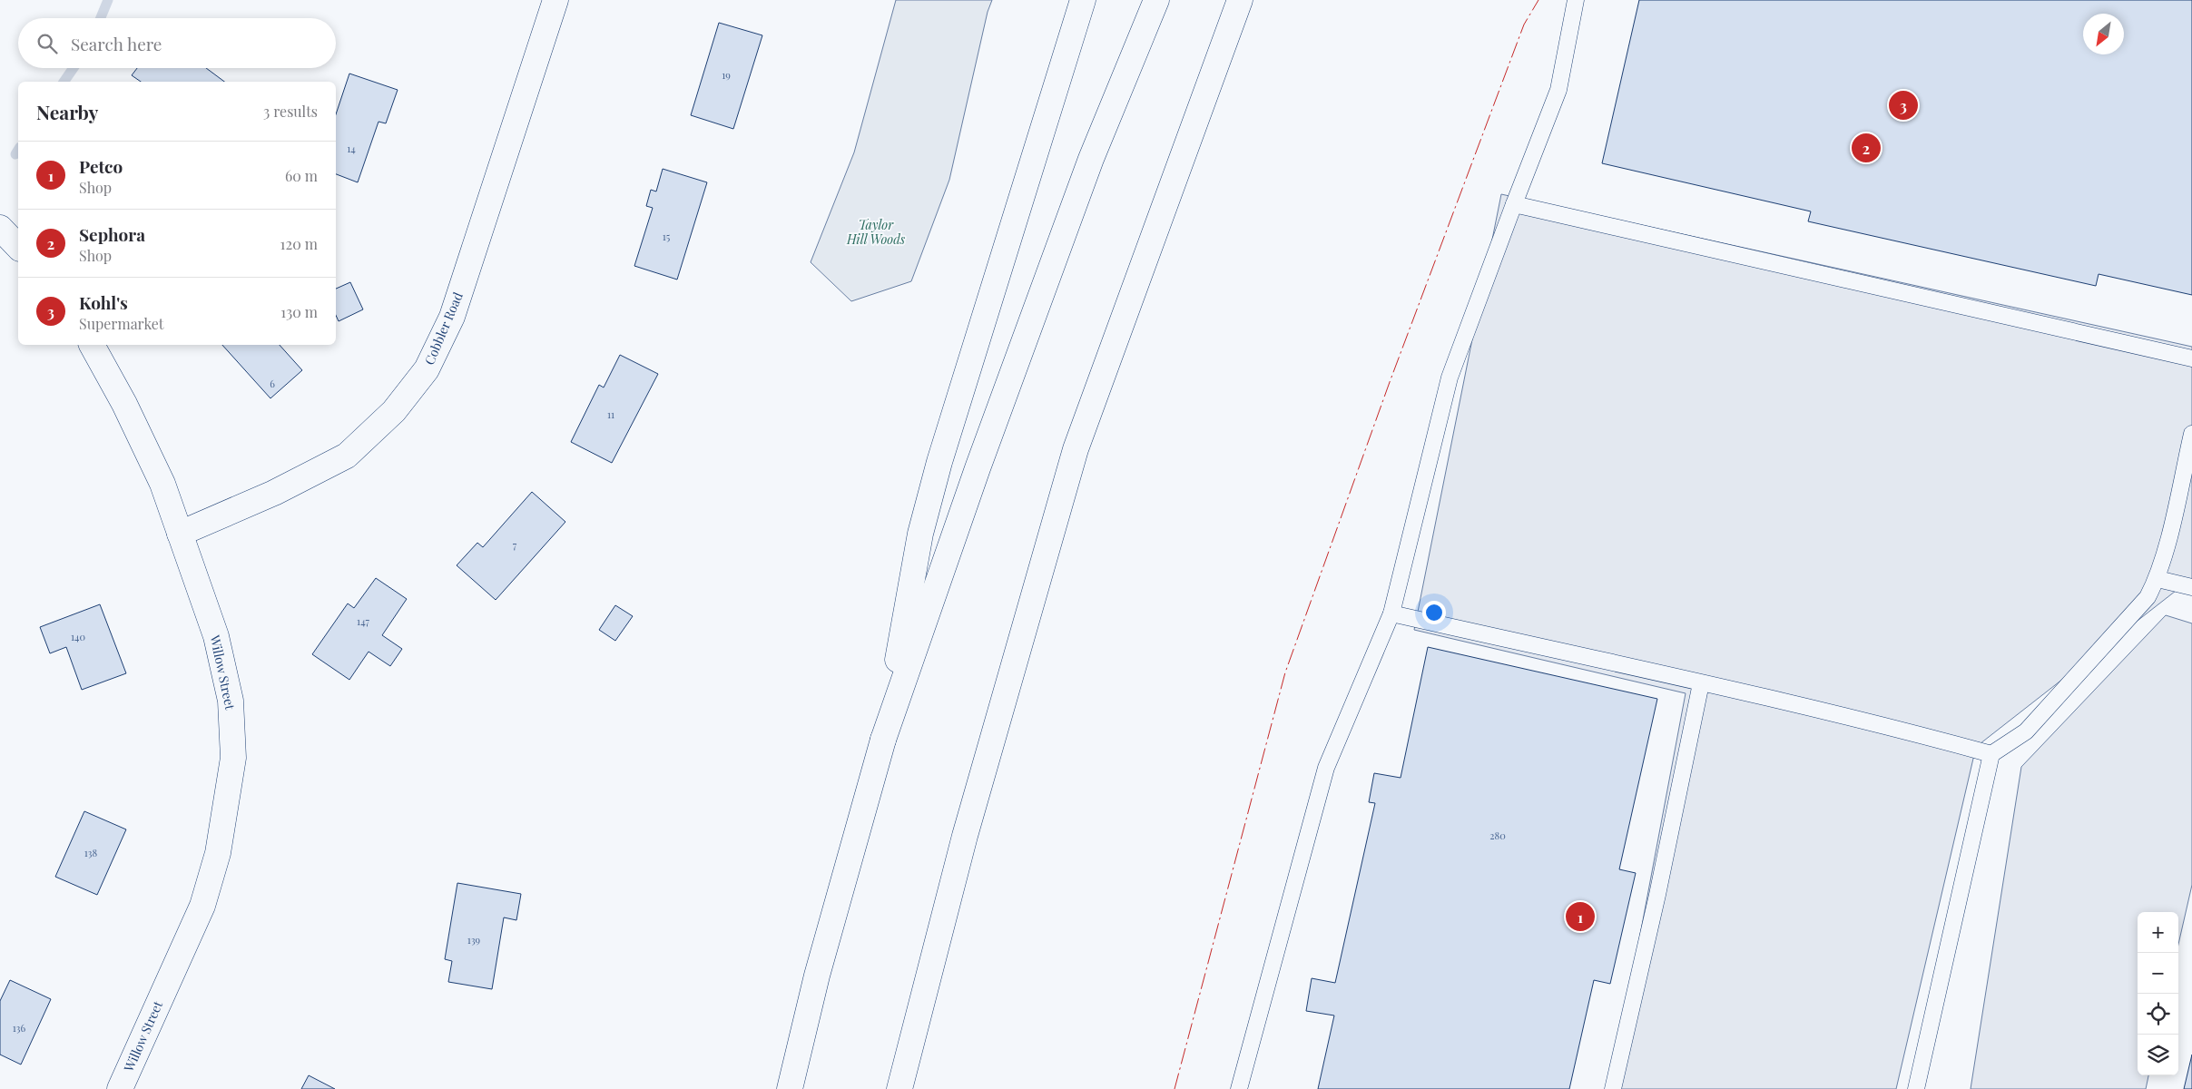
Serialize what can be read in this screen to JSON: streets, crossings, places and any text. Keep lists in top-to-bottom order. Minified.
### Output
{"streets":{"main road":["Cobbler Road","Willow Street"]},"crossings":[["Cobbler Road","Willow Street"]],"parks":["Taylor Hill Woods"],"house_numbers":["19","14","15","6","11","7","147","140","280","138","139","136"],"north":"bottom left","page":{"search":"Search here","heading":["Nearby","3 results"],"pins":["3","2","1"],"list":[{"mark":"1","name":"Petco","note":"Shop","value":"60 m"},{"mark":"2","name":"Sephora","note":"Shop","value":"120 m"},{"mark":"3","name":"Kohl's","note":"Supermarket","value":"130 m"}],"map_buttons":["+","−"]}}
